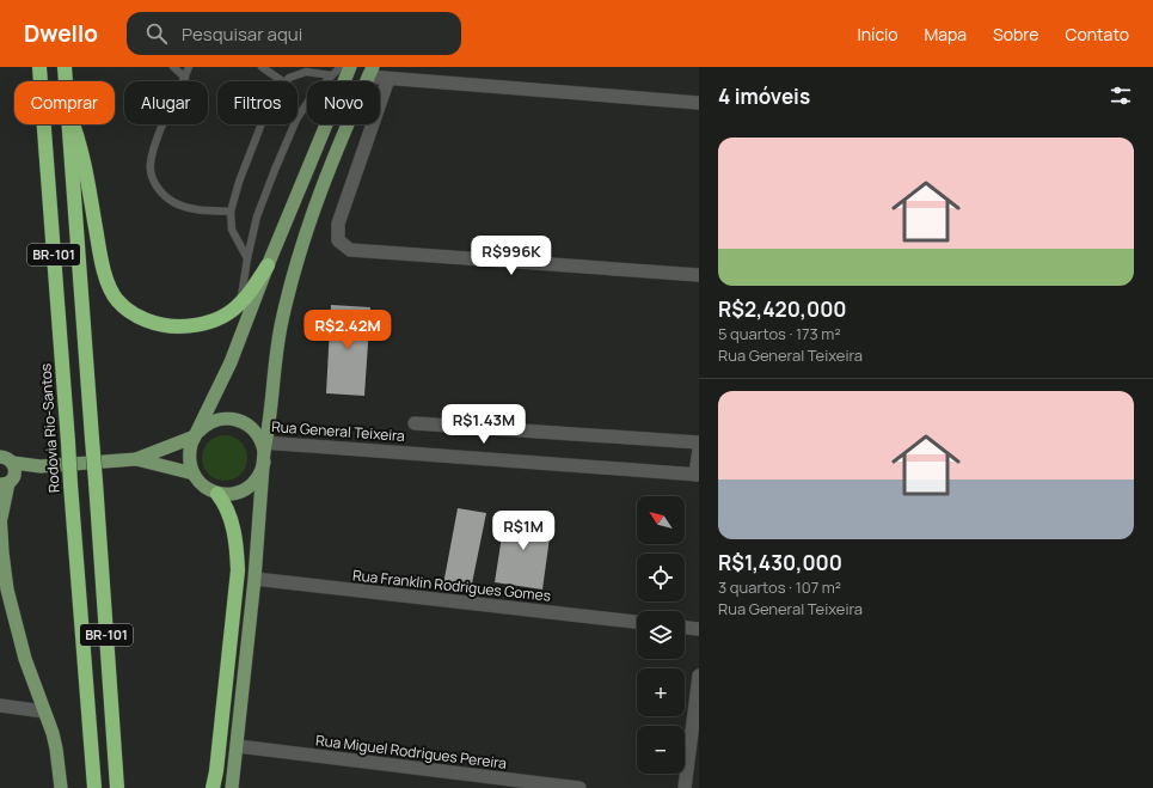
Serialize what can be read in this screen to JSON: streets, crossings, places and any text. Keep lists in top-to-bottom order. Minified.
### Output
{"streets":{"highway":["BR-101","Rodovia Rio-Santos"],"street":["Rua General Teixeira","Rua Franklin Rodrigues Gomes","Rua Miguel Rodrigues Pereira"]},"north":"top left","page":{"header":"Dwello","search":"Pesquisar aqui","nav":["Início","Mapa","Sobre","Contato"],"heading":"4 imóveis","chip":["Comprar","Alugar","Filtros","Novo"],"list":[{"name":"R$2,420,000","note":"5 quartos · 173 m² · Rua General Teixeira"},{"name":"R$1,430,000","note":"3 quartos · 107 m² · Rua General Teixeira"}],"price":["R$996K","R$2.42M","R$1.43M","R$1M"],"map_buttons":["+","−"]}}
